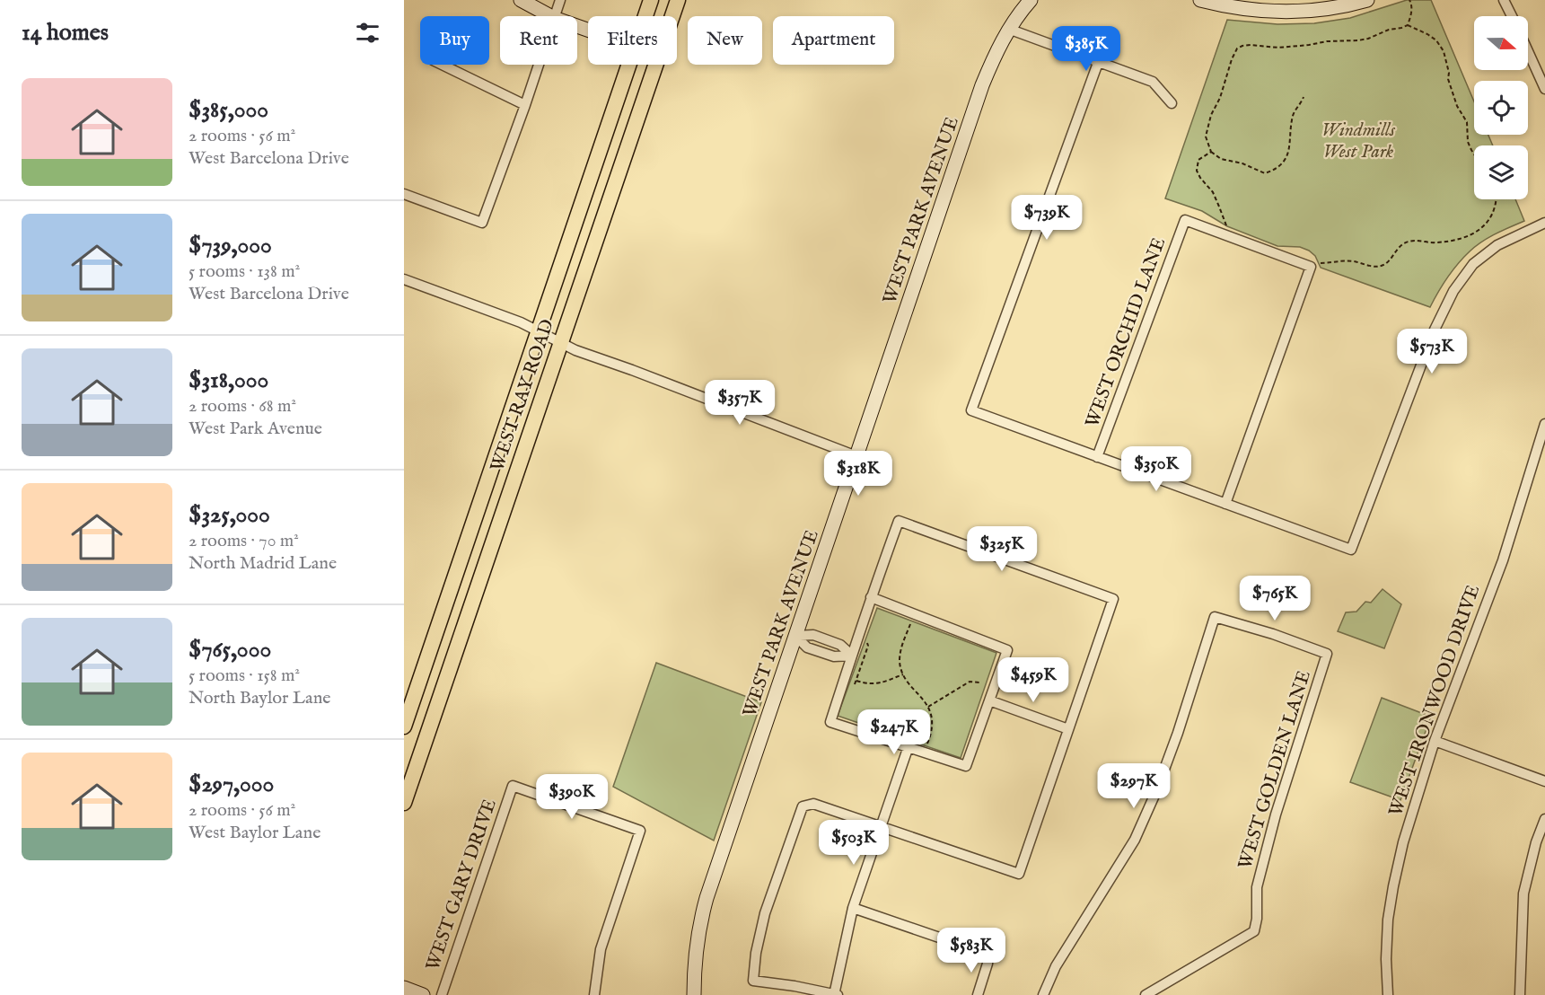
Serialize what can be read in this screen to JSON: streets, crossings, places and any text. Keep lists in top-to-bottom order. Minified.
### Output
{"streets":{"main road":["WEST RAY ROAD"],"street":["WEST PARK AVENUE","WEST ORCHID LANE","WEST IRONWOOD DRIVE","WEST GOLDEN LANE","WEST GARY DRIVE"]},"parks":["Windmills West Park"],"north":"right","page":{"heading":"14 homes","chip":["Buy","Rent","Filters","New","Apartment"],"price":["$385K","$739K","$573K","$357K","$350K","$318K","$325K","$765K","$459K","$247K","$297K","$390K","$503K","$583K"],"list":[{"name":"$385,000","note":"2 rooms · 56 m² · West Barcelona Drive"},{"name":"$739,000","note":"5 rooms · 138 m² · West Barcelona Drive"},{"name":"$318,000","note":"2 rooms · 68 m² · West Park Avenue"},{"name":"$325,000","note":"2 rooms · 70 m² · North Madrid Lane"},{"name":"$765,000","note":"5 rooms · 158 m² · North Baylor Lane"},{"name":"$297,000","note":"2 rooms · 56 m² · West Baylor Lane"}]}}
